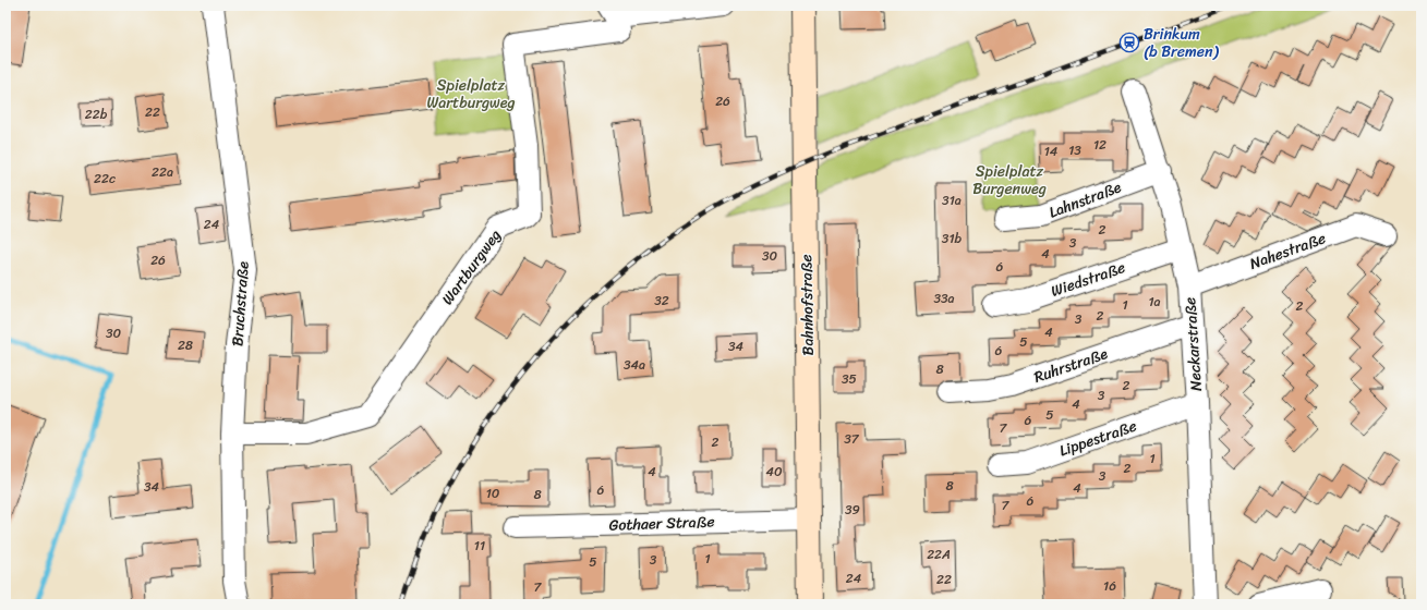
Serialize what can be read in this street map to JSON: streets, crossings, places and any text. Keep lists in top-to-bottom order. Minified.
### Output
{"streets":{"street":["Lahnstraße","Nahestraße","Wartburgweg","Wiedstraße","Bruchstraße","Bahnhofstraße","Neckarstraße","Ruhrstraße","Lippestraße","Gothaer Straße"]},"crossings":[["Lahnstraße","Neckarstraße"],["Nahestraße","Neckarstraße"],["Wartburgweg","Bruchstraße"],["Wiedstraße","Neckarstraße"],["Bahnhofstraße","Gothaer Straße"],["Neckarstraße","Ruhrstraße"],["Neckarstraße","Lippestraße"]],"parks":["Spielplatz Wartburgweg","Spielplatz Burgenweg"],"places":{"station":["Brinkum (b Bremen)"]},"house_numbers":["26","22","22b","12","13","14","22a","22c","31a","24","2","31b","3","4","30","26","6","33a","32","1a","1","2","2","3","4","30","5","28","34","6","34a","8","35","2","3","4","5","6","7","37","2","1","2","4","40","3","8","34","4","6","10","8","6","7","39","11","22A","1","3","5","24","22","16","7"]}
